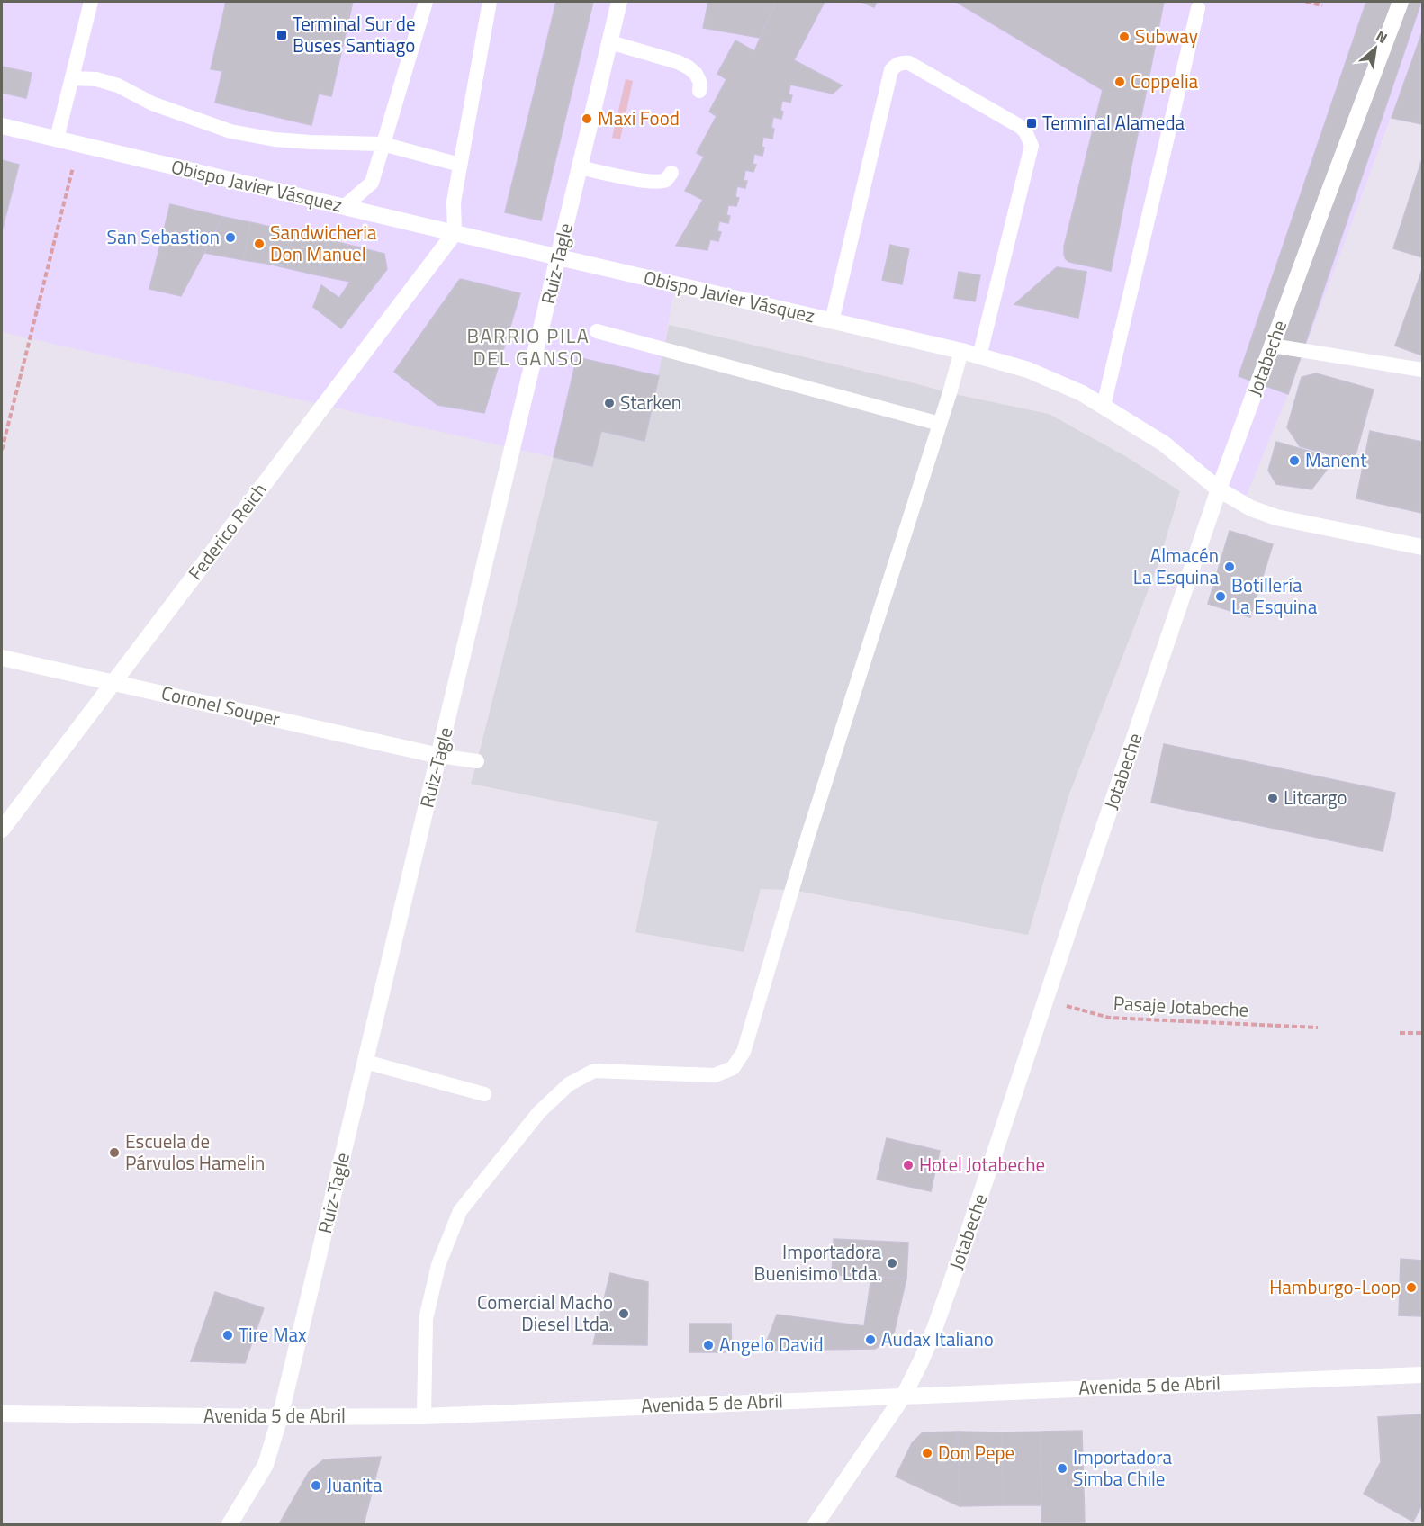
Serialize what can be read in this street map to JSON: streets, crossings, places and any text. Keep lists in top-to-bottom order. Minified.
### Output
{"streets":{"street":["Obispo Javier Vásquez","Ruiz-Tagle","Jotabeche","Federico Reich","Coronel Souper","Avenida 5 de Abril"],"path":["Pasaje Jotabeche"]},"crossings":[["Obispo Javier Vásquez","Ruiz-Tagle"],["Obispo Javier Vásquez","Jotabeche"],["Obispo Javier Vásquez","Federico Reich"],["Ruiz-Tagle","Coronel Souper"],["Ruiz-Tagle","Avenida 5 de Abril"],["Jotabeche","Pasaje Jotabeche"],["Jotabeche","Avenida 5 de Abril"],["Federico Reich","Coronel Souper"]],"districts":["BARRIO PILA DEL GANSO"],"places":{"transit":["Terminal Sur de Buses Santiago","Terminal Alameda"],"other":["Subway","Coppelia","Maxi Food","San Sebastion","Sandwicheria Don Manuel","Starken","Manent","Almacén La Esquina","Botillería La Esquina","Litcargo","Escuela de Párvulos Hamelin","Hotel Jotabeche","Importadora Buenisimo Ltda.","Hamburgo-Loop","Comercial Macho Diesel Ltda.","Tire Max","Audax Italiano","Angelo David","Don Pepe","Importadora Simba Chile","Juanita"]},"north":"top right"}
